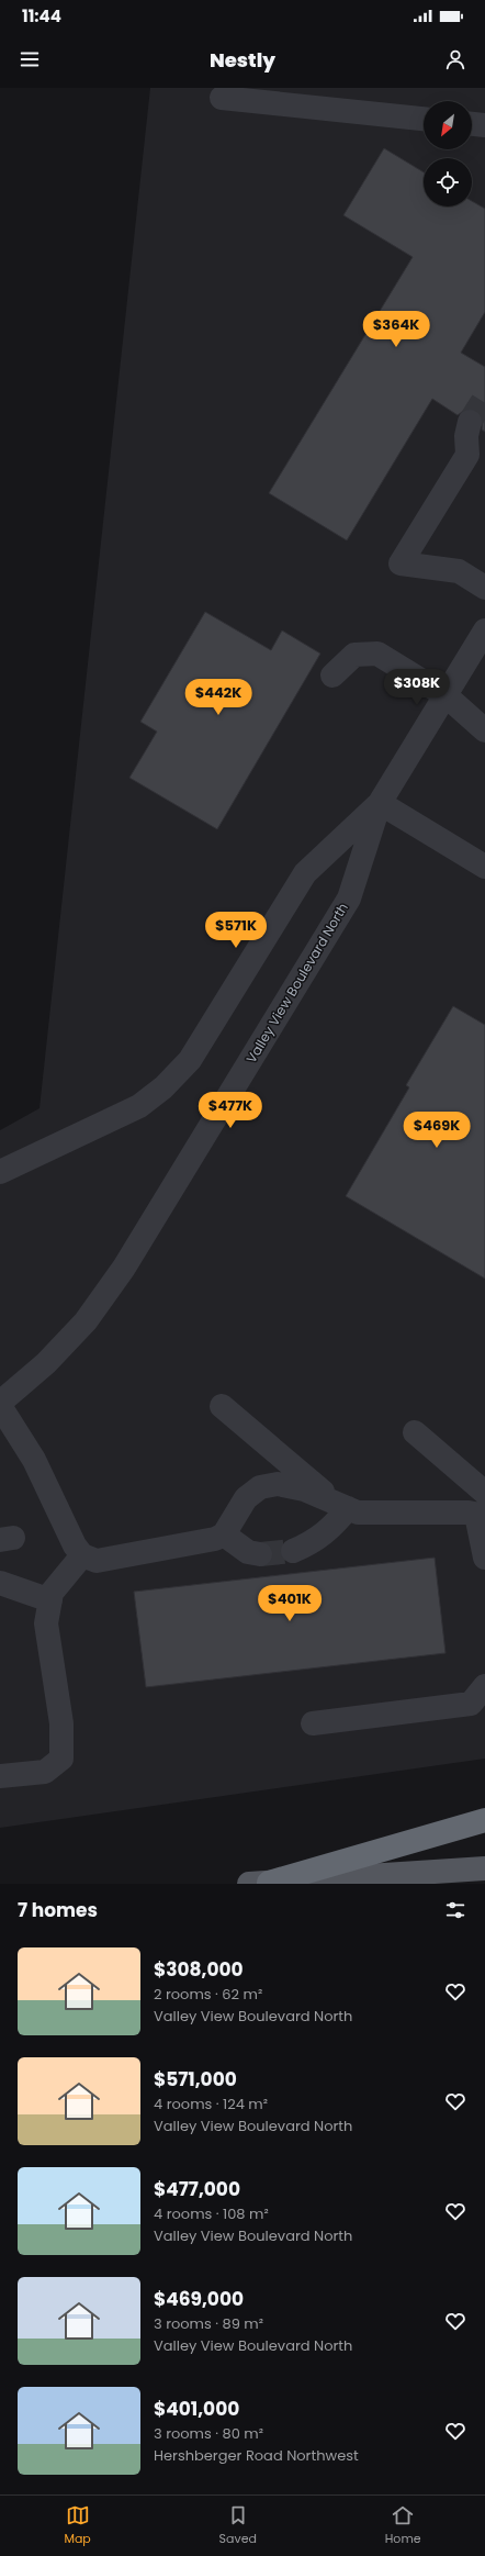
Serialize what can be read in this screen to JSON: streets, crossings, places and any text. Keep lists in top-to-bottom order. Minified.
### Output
{"streets":{"street":["Valley View Boulevard North"]},"north":"bottom left","page":{"status":"11:44","header":"Nestly","price":["$364K","$308K","$442K","$571K","$477K","$469K","$401K"],"heading":"7 homes","list":[{"name":"$308,000","note":"2 rooms · 62 m² · Valley View Boulevard North"},{"name":"$571,000","note":"4 rooms · 124 m² · Valley View Boulevard North"},{"name":"$477,000","note":"4 rooms · 108 m² · Valley View Boulevard North"},{"name":"$469,000","note":"3 rooms · 89 m² · Valley View Boulevard North"},{"name":"$401,000","note":"3 rooms · 80 m² · Hershberger Road Northwest"}],"tabs":["Map","Saved","Home"]}}
